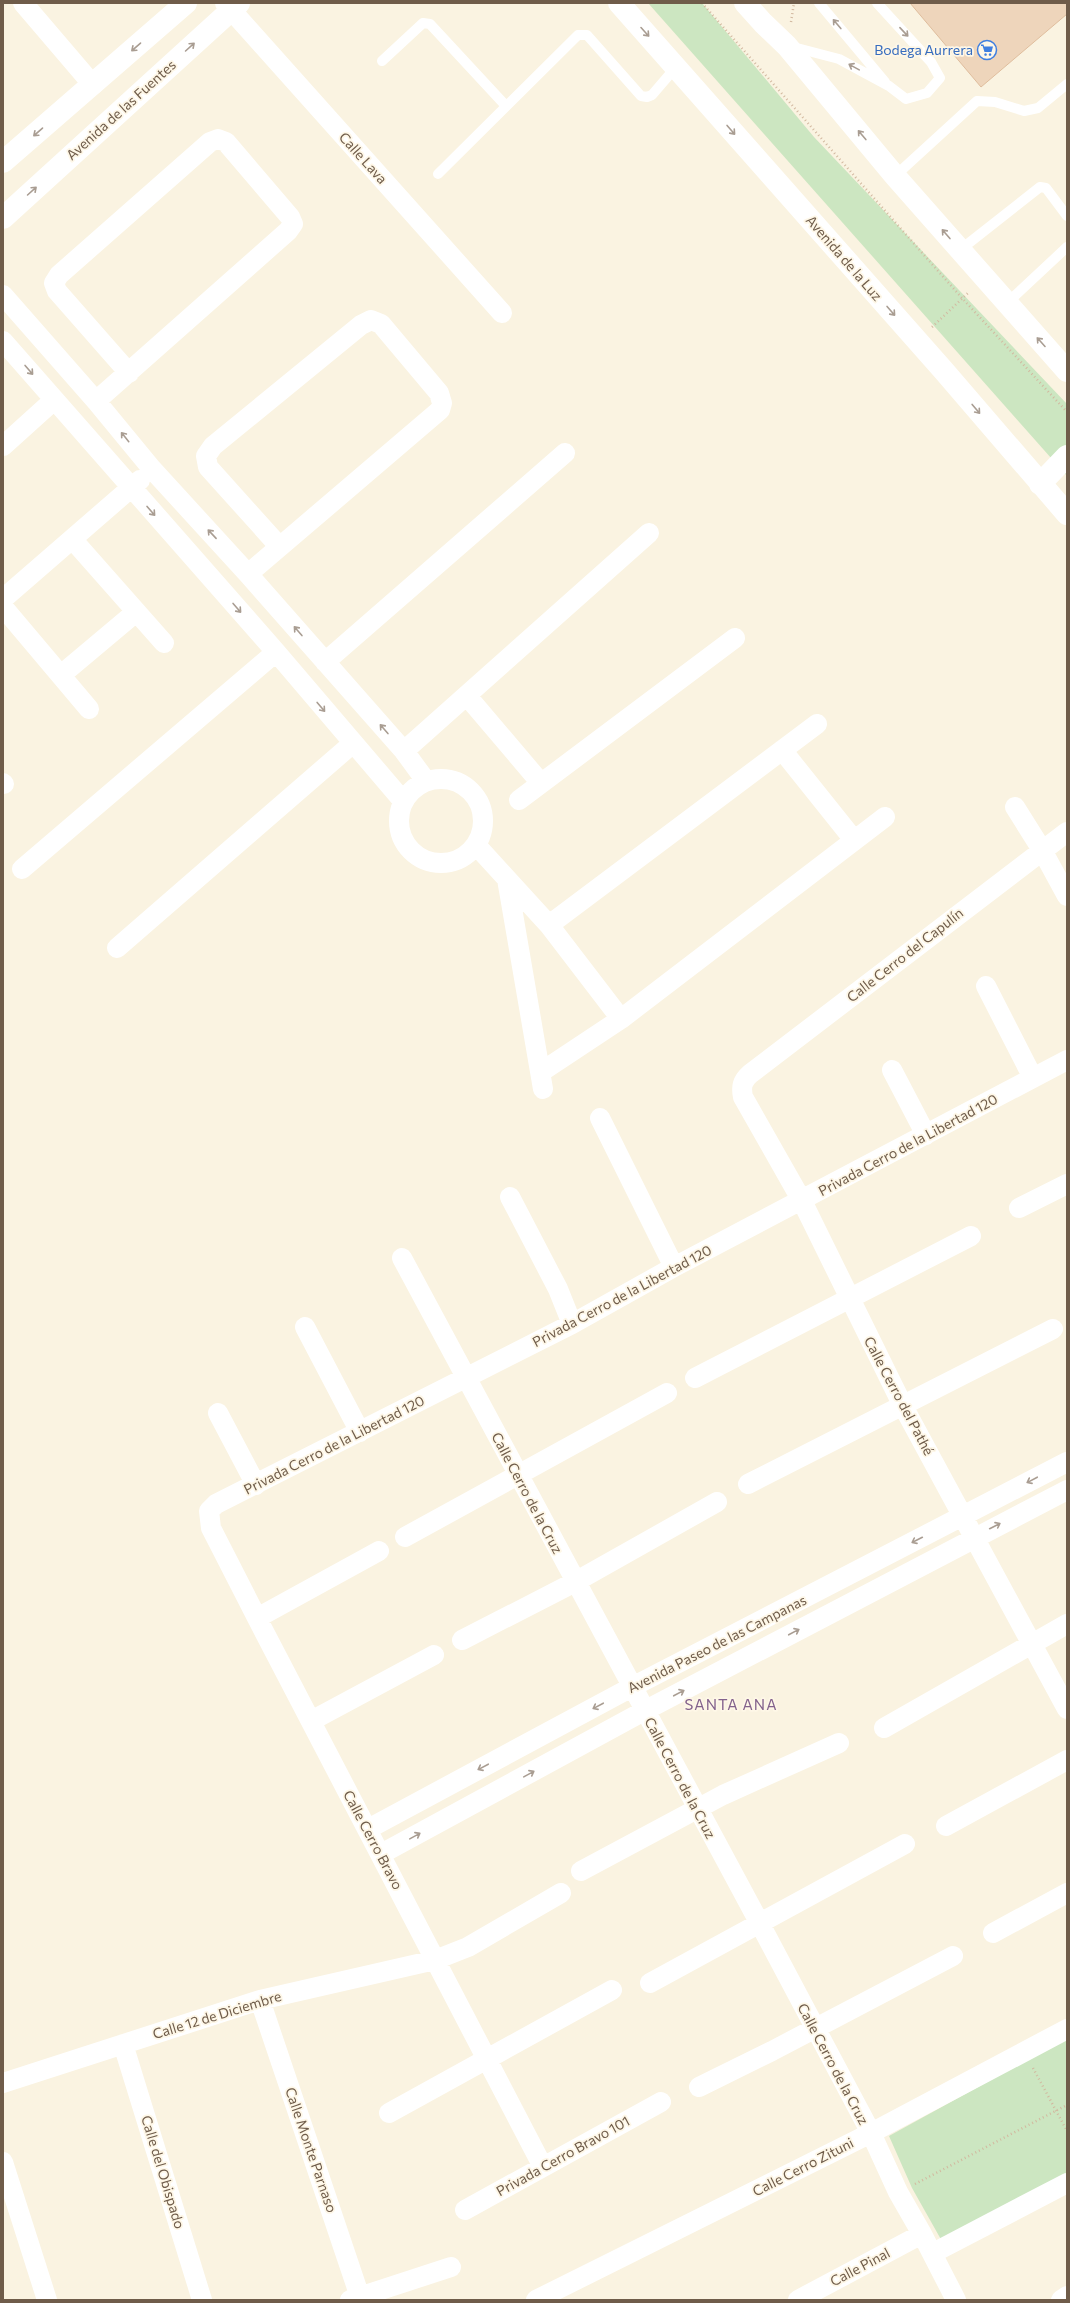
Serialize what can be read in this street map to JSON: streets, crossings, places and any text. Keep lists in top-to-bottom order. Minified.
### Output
{"streets":{"main road":["Avenida de las Fuentes","Avenida de la Luz"],"street":["Calle Lava","Calle Cerro del Capulín","Privada Cerro de la Libertad 120","Calle Cerro del Pathé","Calle Cerro de la Cruz","Avenida Paseo de las Campanas","Calle Cerro Bravo","Calle 12 de Diciembre","Calle Monte Parnaso","Privada Cerro Bravo 101","Calle Cerro Zituni","Calle del Obispado","Calle Pinal"]},"crossings":[["Avenida de las Fuentes","Calle Lava"],["Calle Cerro del Capulín","Calle Cerro del Pathé"],["Privada Cerro de la Libertad 120","Calle Cerro del Pathé"],["Privada Cerro de la Libertad 120","Calle Cerro de la Cruz"],["Privada Cerro de la Libertad 120","Calle Cerro Bravo"],["Calle Cerro del Pathé","Avenida Paseo de las Campanas"],["Calle Cerro de la Cruz","Avenida Paseo de las Campanas"],["Calle Cerro de la Cruz","Calle Cerro Zituni"],["Calle Cerro de la Cruz","Calle Pinal"],["Avenida Paseo de las Campanas","Calle Cerro Bravo"],["Calle Cerro Bravo","Calle 12 de Diciembre"],["Calle Cerro Bravo","Privada Cerro Bravo 101"],["Calle 12 de Diciembre","Calle Monte Parnaso"],["Calle 12 de Diciembre","Calle del Obispado"]],"districts":["SANTA ANA"],"places":{"supermarket":["Bodega Aurrera"]}}
